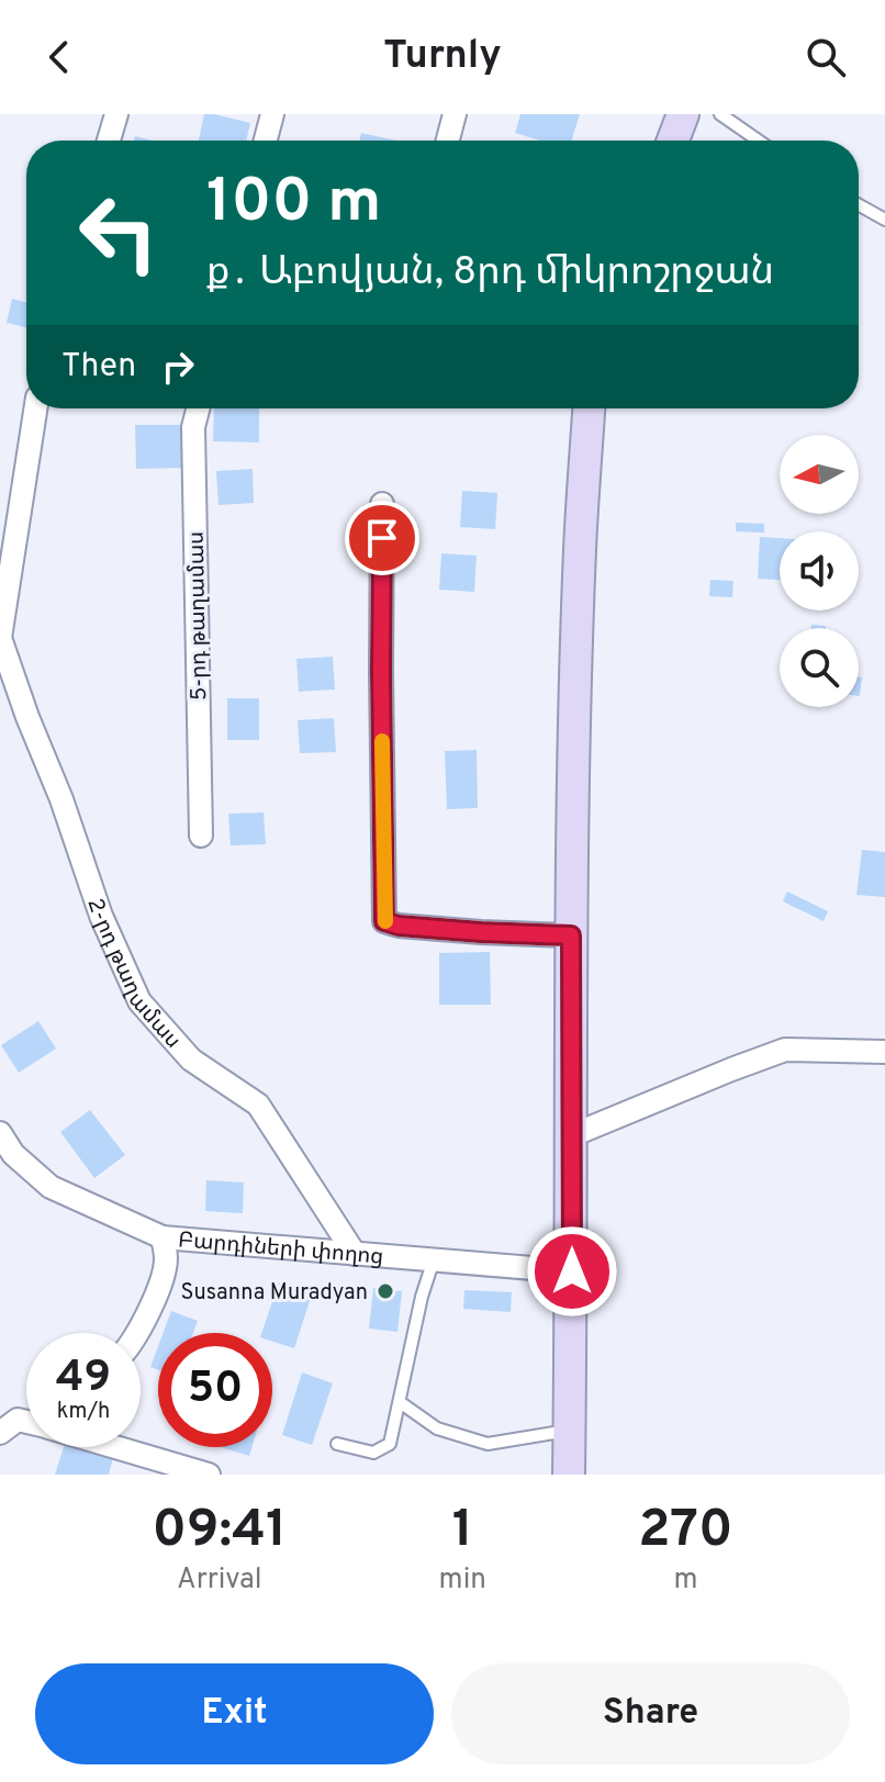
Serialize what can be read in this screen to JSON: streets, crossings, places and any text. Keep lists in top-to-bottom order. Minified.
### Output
{"streets":{"street":["5-րդ թաղամաս","2-րդ թաղամաս","Բարդիների փողոց"]},"crossings":[["2-րդ թաղամաս","Բարդիների փողոց"]],"places":["Susanna Muradyan"],"north":"left","page":{"header":"Turnly","turn":["100 m","ք․ Աբովյան, 8րդ միկրոշրջան"],"then":"Then","speed":"49 km/h","limit":"50","eta":["09:41","Arrival","1","min","270","m"],"buttons":["Exit","Share"]}}
